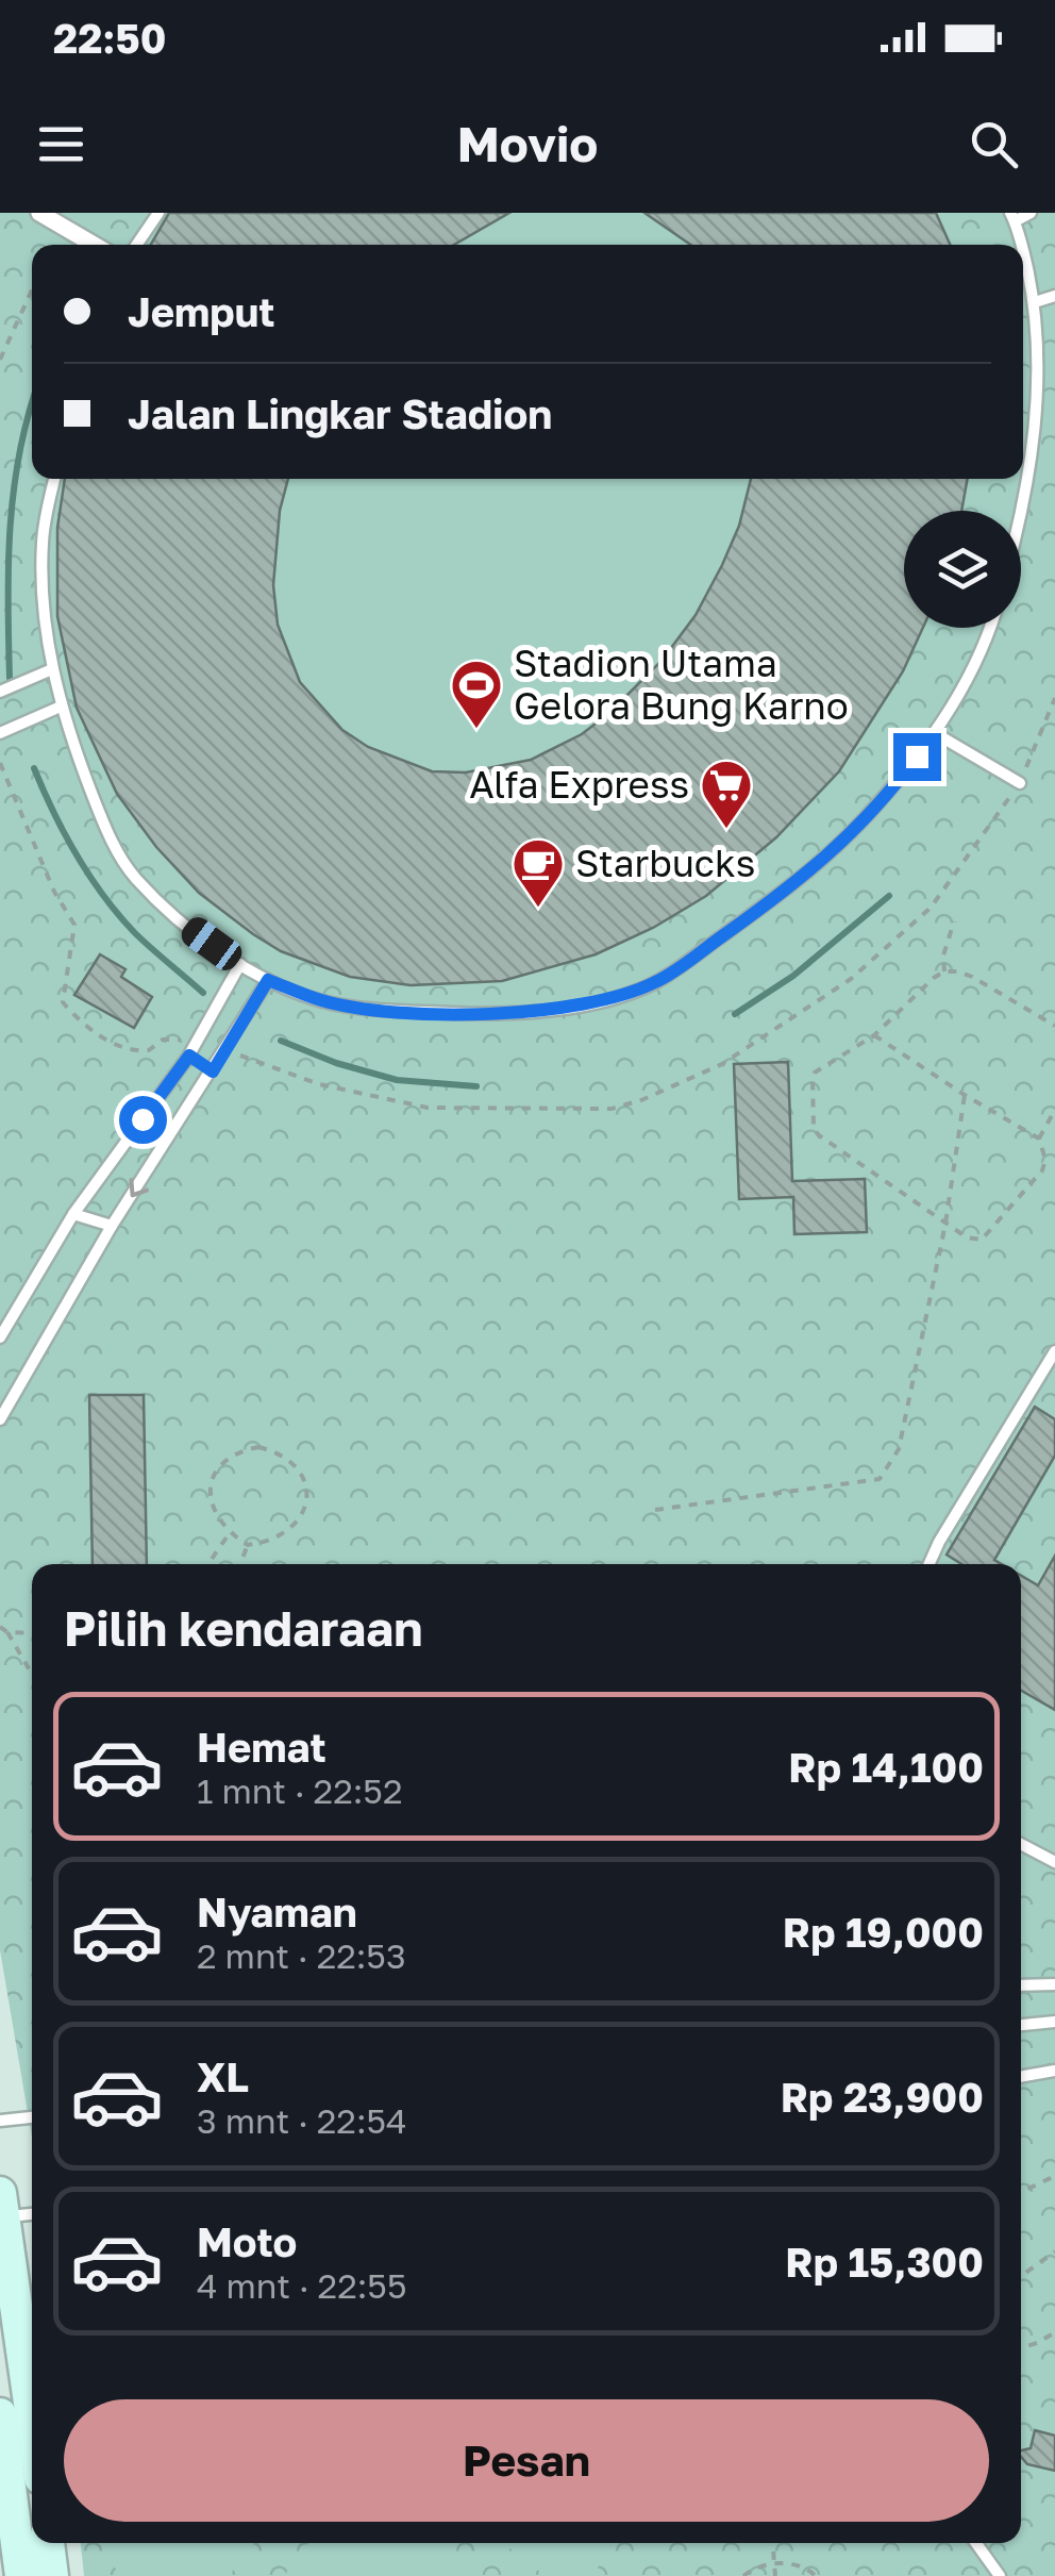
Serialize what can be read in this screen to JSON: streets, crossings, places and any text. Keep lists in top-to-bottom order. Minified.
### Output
{"places":{"sports":["Stadion Utama Gelora Bung Karno"],"supermarket":["Alfa Express"],"cafe":["Starbucks"]},"page":{"status":"22:50","header":"Movio","banner":["Jemput","Jalan Lingkar Stadion"],"heading":"Pilih kendaraan","list":[{"name":"Hemat","note":"1 mnt · 22:52","value":"Rp 14,100"},{"name":"Nyaman","note":"2 mnt · 22:53","value":"Rp 19,000"},{"name":"XL","note":"3 mnt · 22:54","value":"Rp 23,900"},{"name":"Moto","note":"4 mnt · 22:55","value":"Rp 15,300"}],"buttons":"Pesan"}}
